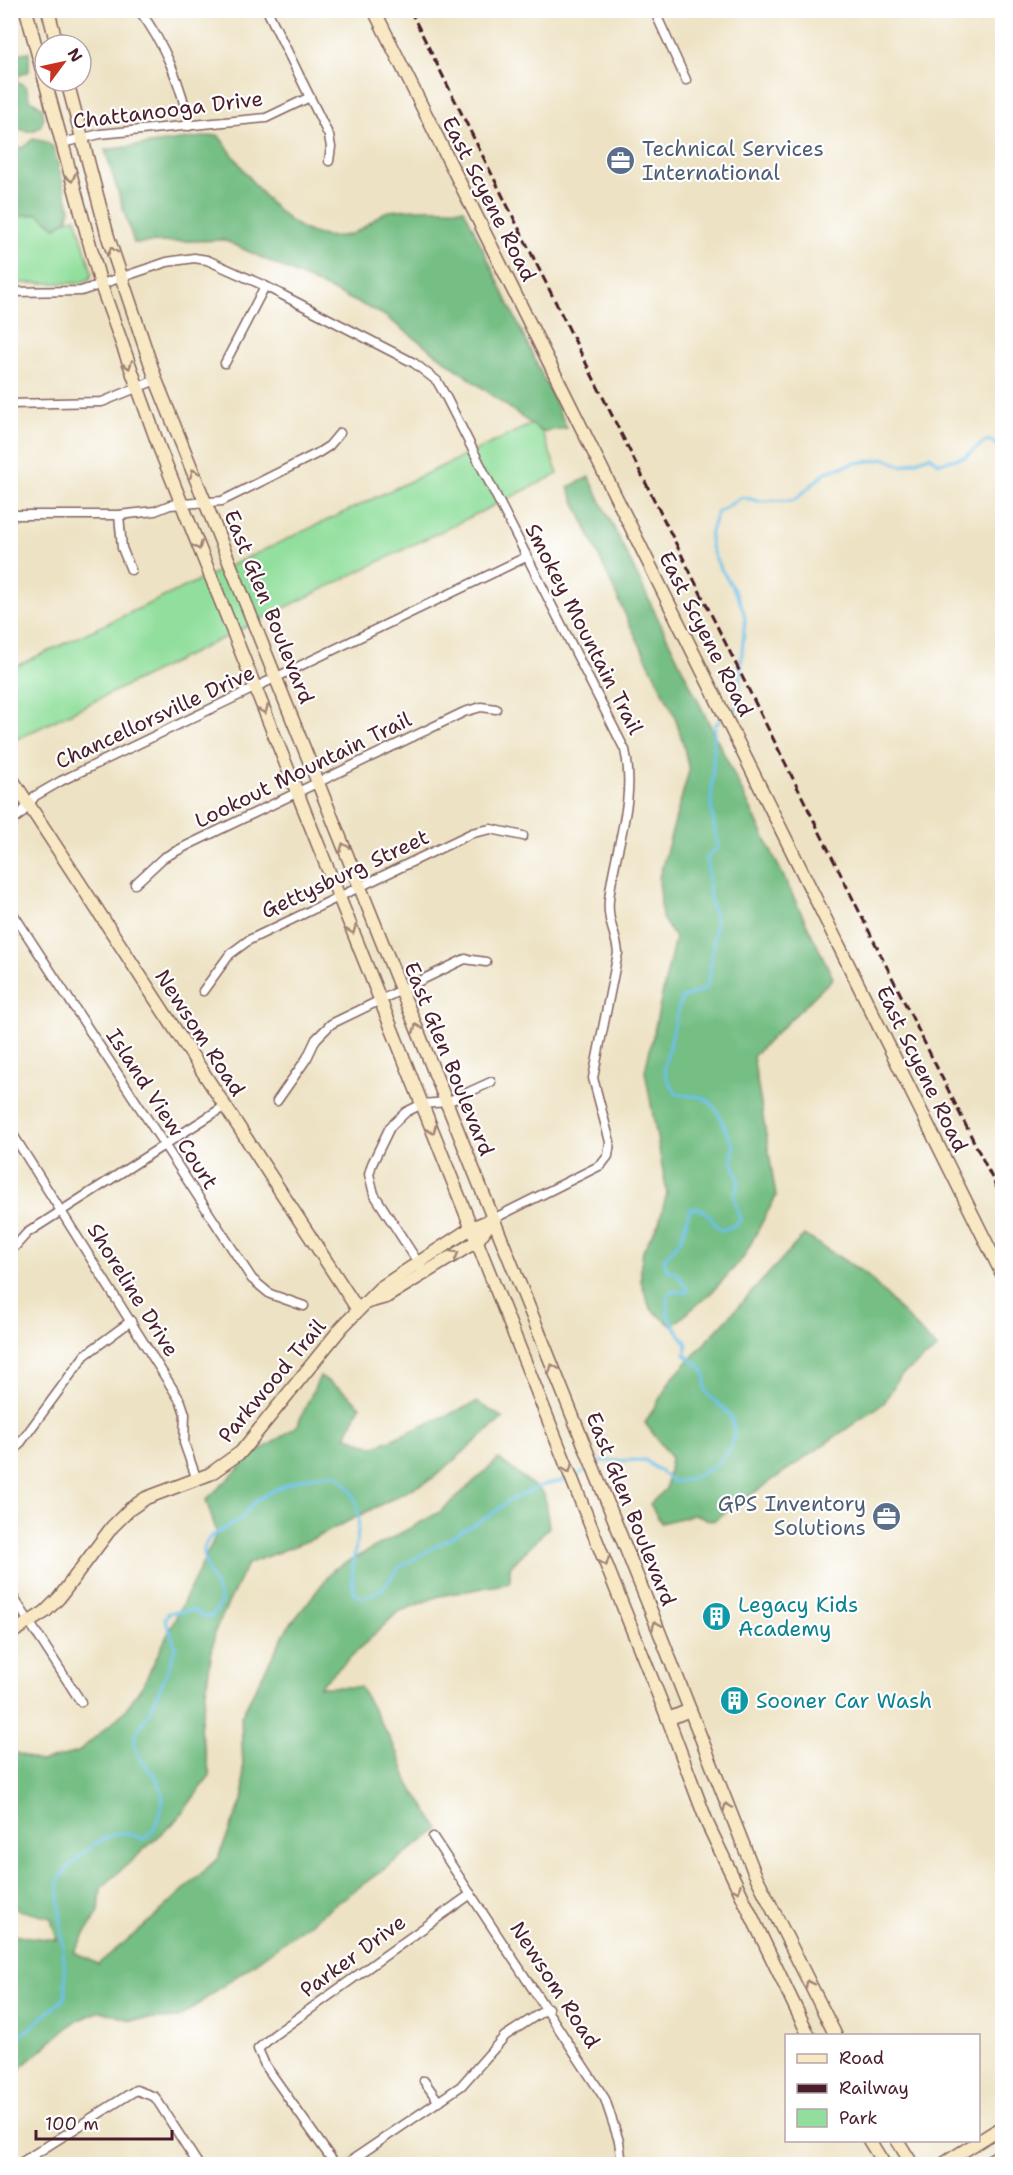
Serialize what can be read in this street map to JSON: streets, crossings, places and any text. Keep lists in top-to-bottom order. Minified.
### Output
{"streets":{"main road":["East Scyene Road","East Glen Boulevard","Newsom Road","Parkwood Trail"],"street":["Chattanooga Drive","Smokey Mountain Trail","Chancellorsville Drive","Lookout Mountain Trail","Gettysburg Street","Island View Court","Shoreline Drive","Parker Drive"]},"crossings":[["Chattanooga Drive","East Glen Boulevard"],["East Glen Boulevard","Smokey Mountain Trail"],["East Glen Boulevard","Chancellorsville Drive"],["East Glen Boulevard","Lookout Mountain Trail"],["East Glen Boulevard","Gettysburg Street"],["East Glen Boulevard","Parkwood Trail"],["Smokey Mountain Trail","Chancellorsville Drive"],["Smokey Mountain Trail","Parkwood Trail"],["Chancellorsville Drive","Newsom Road"],["Newsom Road","Parkwood Trail"],["Newsom Road","Parker Drive"],["Shoreline Drive","Parkwood Trail"]],"places":{"office":["Technical Services International","GPS Inventory Solutions"],"building":["Legacy Kids Academy","Sooner Car Wash"]},"legend":["Road","Railway","Park"],"scale_bar":"100 m","north":"top right"}
